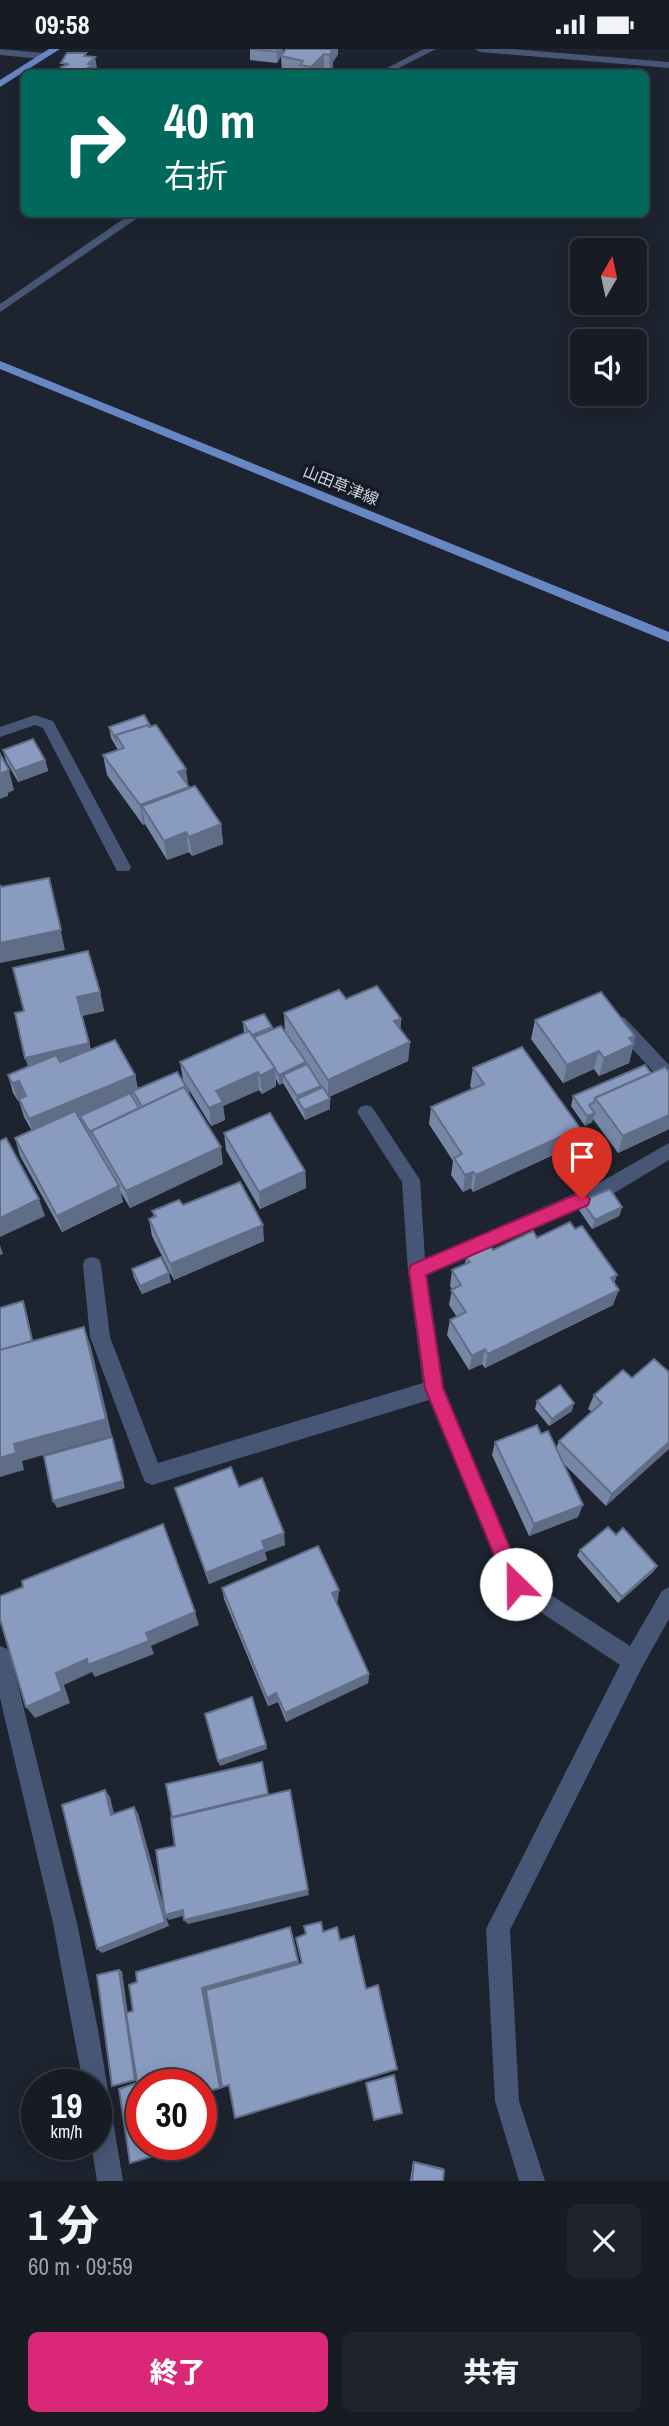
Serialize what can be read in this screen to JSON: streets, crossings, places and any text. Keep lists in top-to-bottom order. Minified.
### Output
{"streets":{"main road":["山田草津線"]},"north":"top","page":{"status":"09:58","turn":["40 m","右折"],"speed":"19 km/h","limit":"30","heading":["1 分","60 m · 09:59"],"buttons":["終了","共有"]}}
